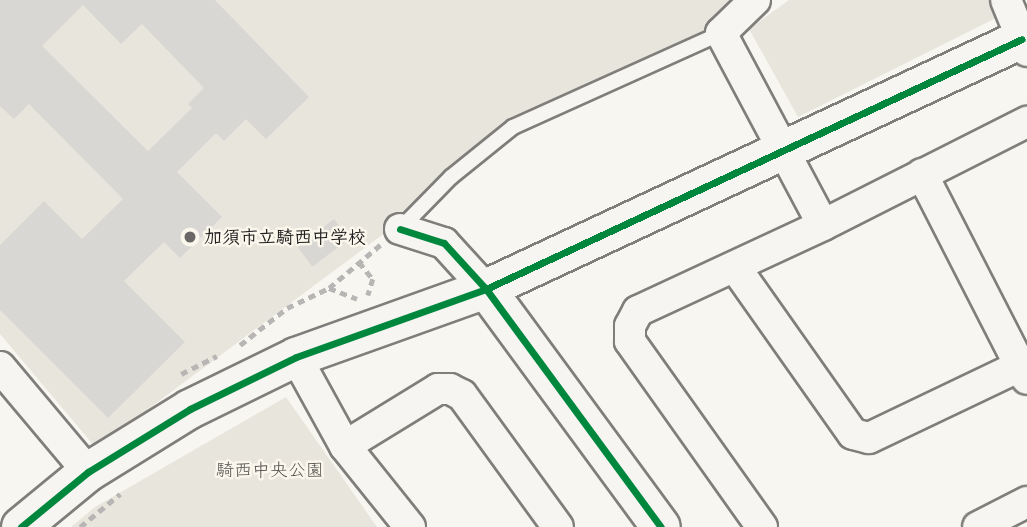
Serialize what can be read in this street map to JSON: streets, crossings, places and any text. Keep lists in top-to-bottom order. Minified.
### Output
{"parks":["騎西中央公園"],"places":["加須市立騎西中学校"]}
